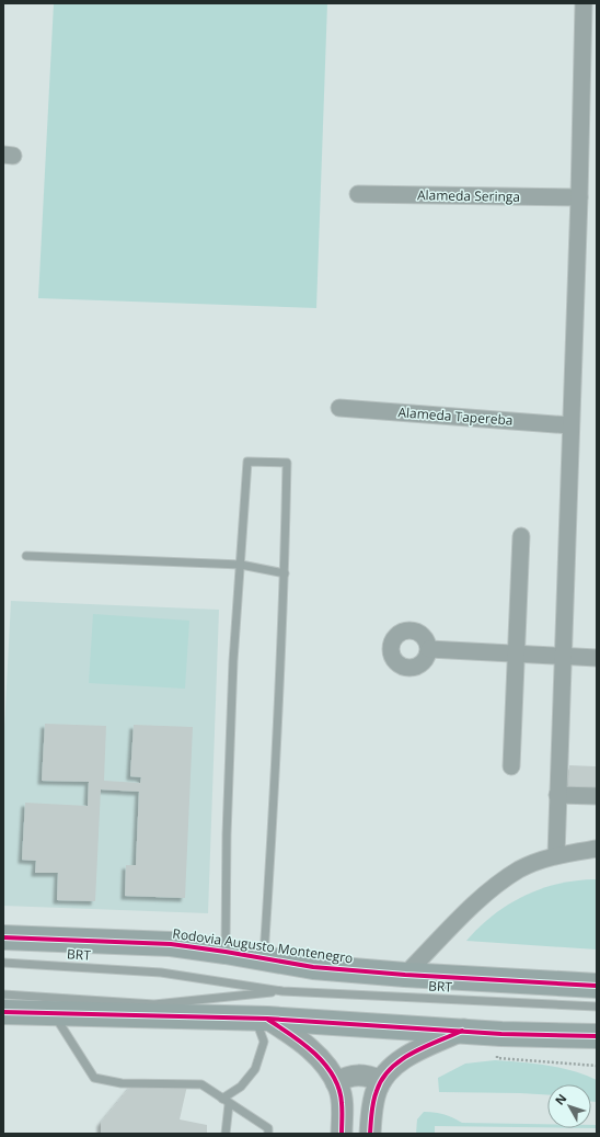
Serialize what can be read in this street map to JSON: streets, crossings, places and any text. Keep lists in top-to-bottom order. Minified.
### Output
{"streets":{"main road":["Rodovia Augusto Montenegro"],"street":["Alameda Seringa","Alameda Tapereba"],"lane":["BRT"]},"north":"top left"}
